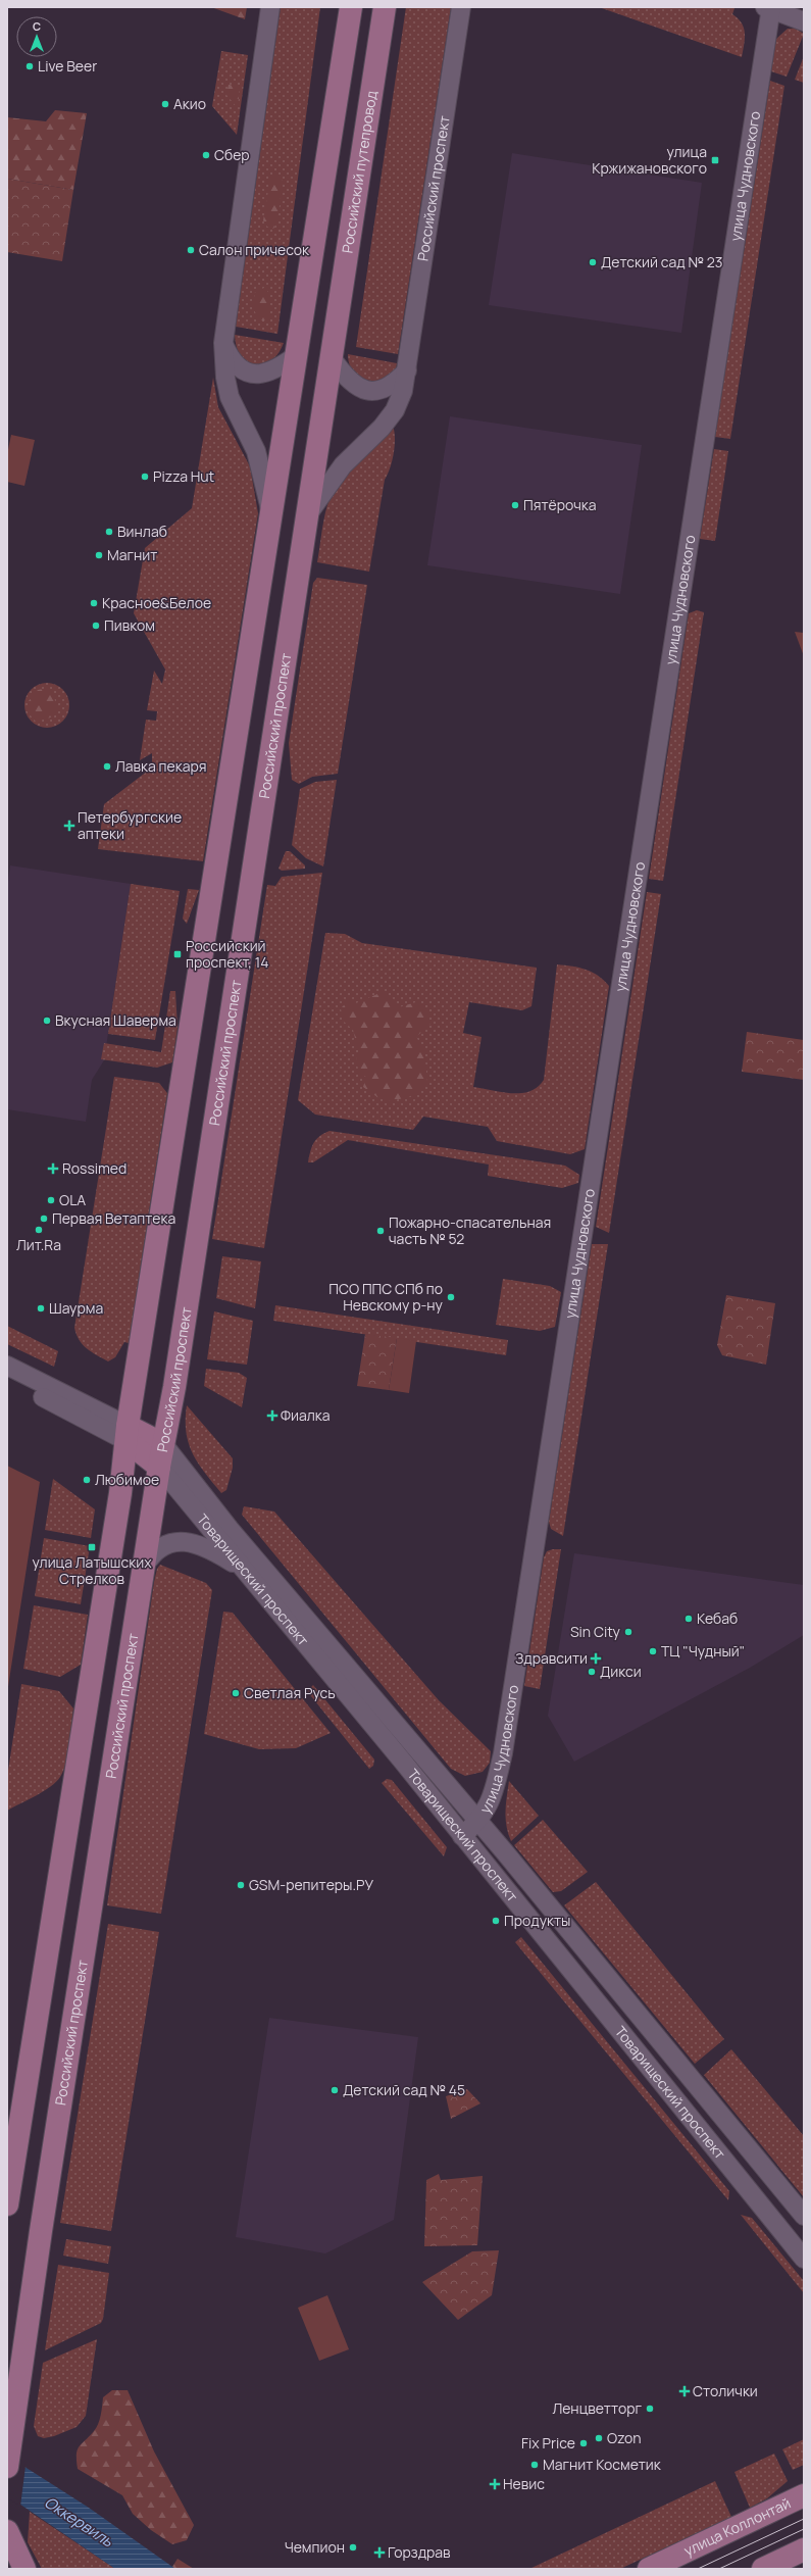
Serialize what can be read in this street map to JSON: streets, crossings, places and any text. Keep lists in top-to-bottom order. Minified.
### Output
{"streets":{"main road":["Российский путепровод","Российский проспект","Товарищеский проспект","улица Коллонтай"],"street":["улица Чудновского"]},"crossings":[["Российский путепровод","Российский проспект"],["улица Чудновского","Товарищеский проспект"],["Российский проспект","Товарищеский проспект"]],"water":["Оккервиль"],"places":{"other":["Live Beer","Акио","Сбер","Салон причесок","Детский сад № 23","Pizza Hut","Пятёрочка","Винлаб","Магнит","Красное&Белое","Пивком","Лавка пекаря","Вкусная Шаверма","OLA","Первая Ветаптека","Лит.Ra","Пожарно-спасательная часть № 52","ПСО ППС СПб по Невскому р-ну","Шаурма","Любимое","Кебаб","Sin City","ТЦ \"Чудный\"","Дикси","Светлая Русь","GSM-репитеры.РУ","Продукты","Детский сад № 45","Ленцветторг","Ozon","Fix Price","Магнит Косметик","Чемпион"],"transit":["улица Кржижановского","Российский проспект, 14","улица Латышских Стрелков"],"health":["Петербургские аптеки","Rossimed","Фиалка","Здравсити","Столички","Невис","Горздрав"]},"north":"top"}
